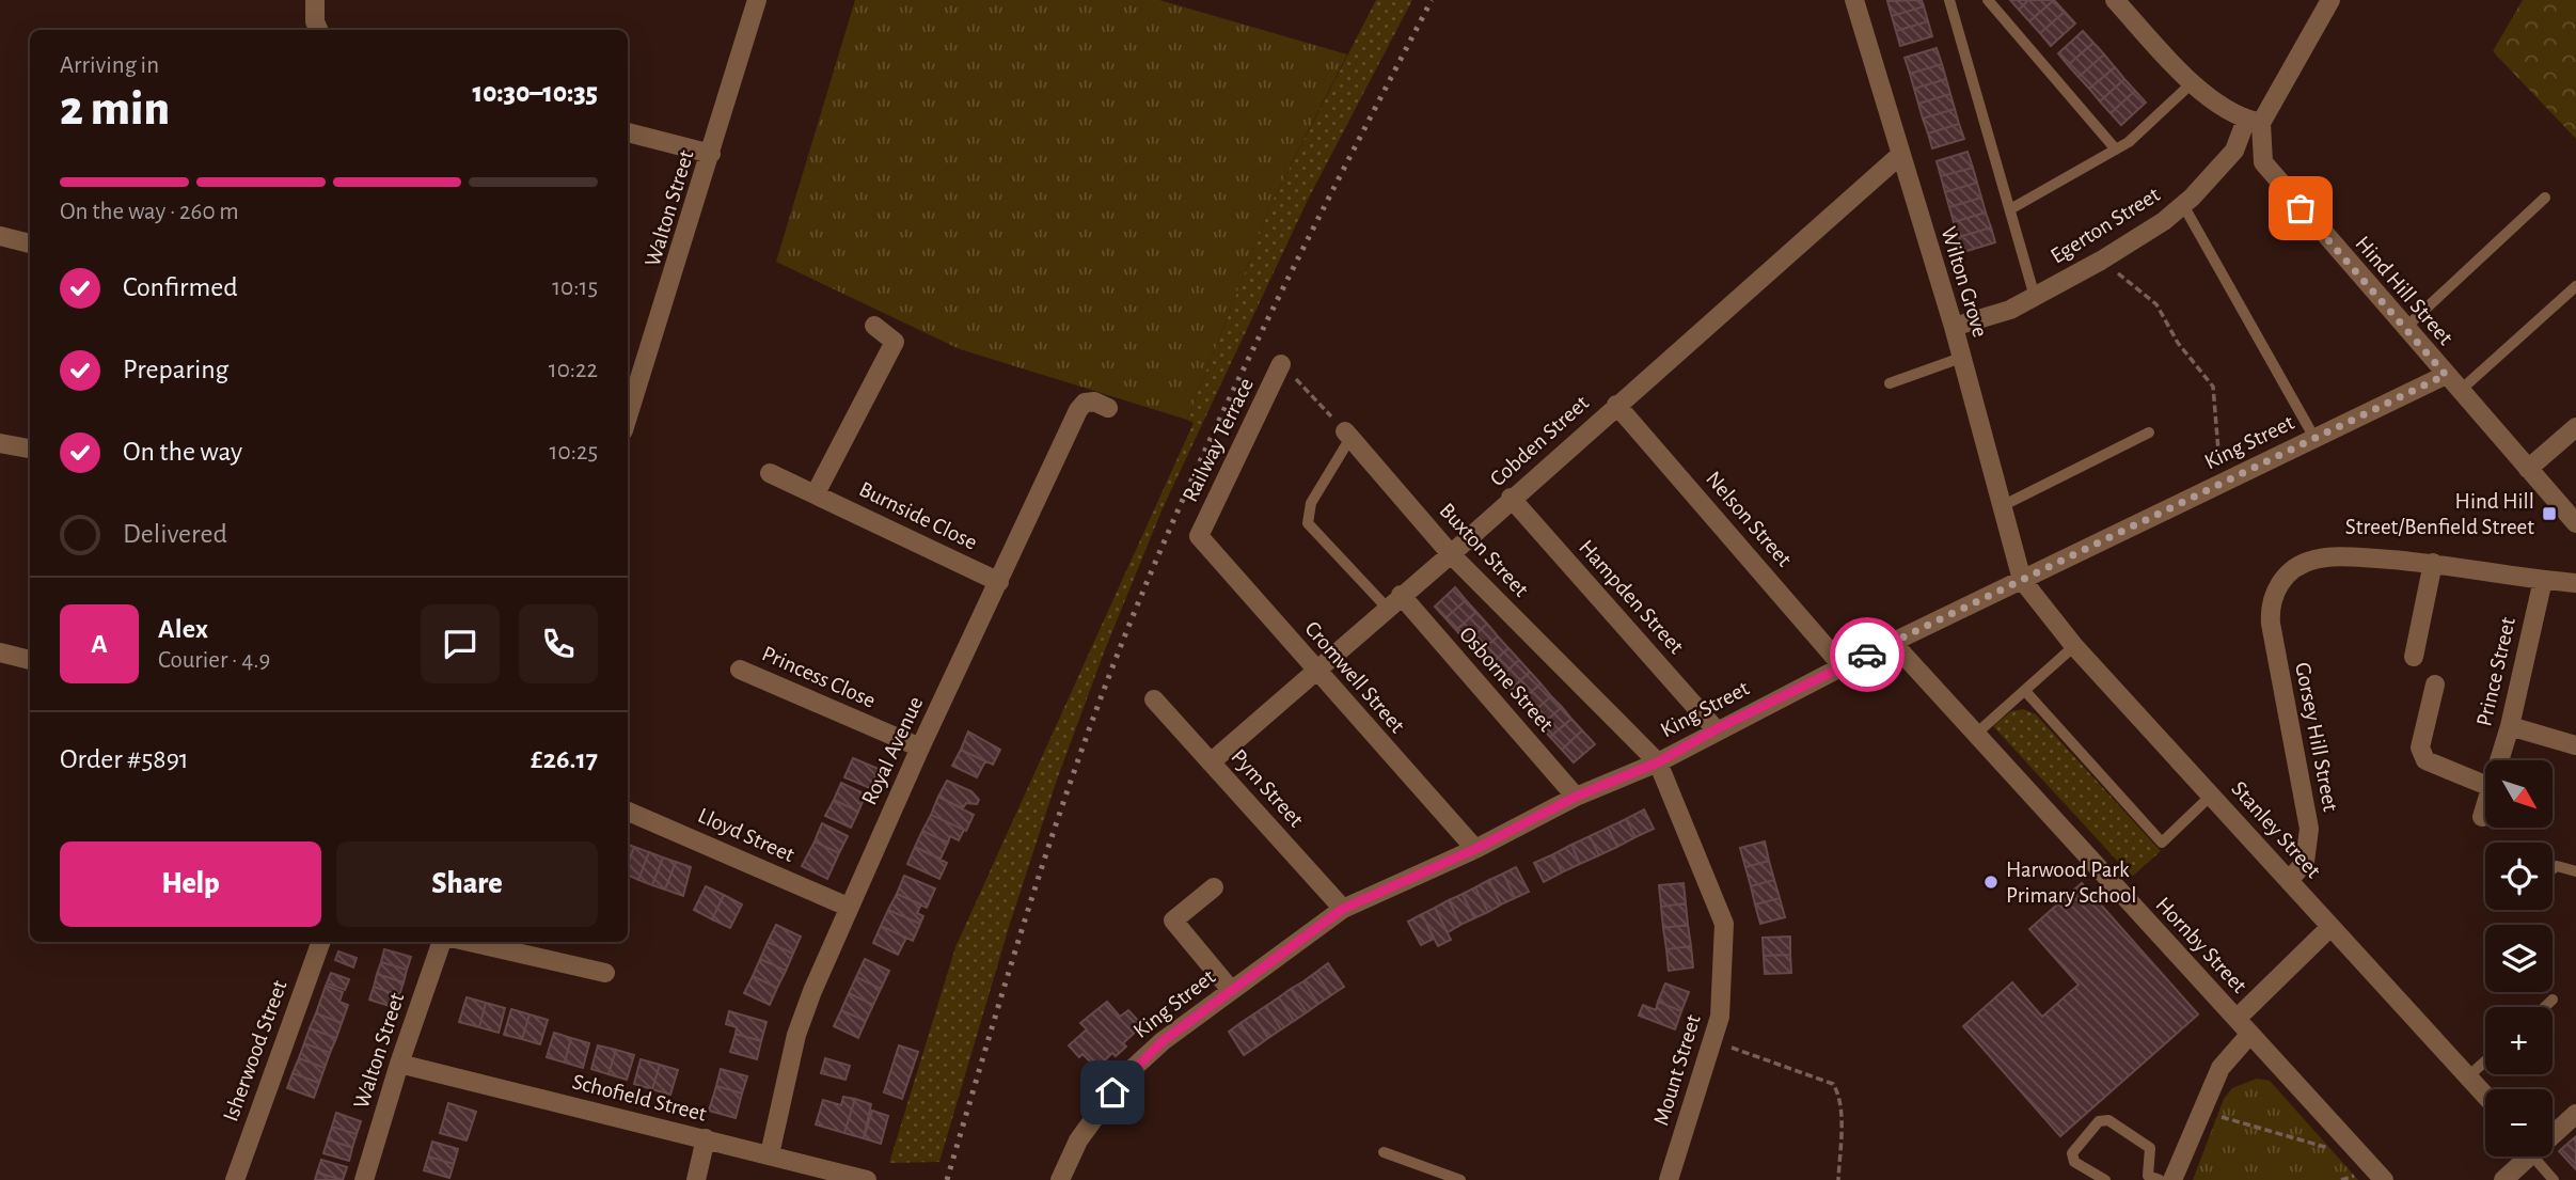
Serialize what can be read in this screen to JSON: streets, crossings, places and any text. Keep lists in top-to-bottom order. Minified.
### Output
{"streets":{"street":["Walton Street","Egerton Street","Wilton Grove","Hind Hill Street","Railway Terrace","Cobden Street","King Street","Burnside Close","Nelson Street","Buxton Street","Hampden Street","Prince Street","Princess Close","Cromwell Street","Osborne Street","Gorsey Hill Street","Royal Avenue","Pym Street","Stanley Street","Lloyd Street","Hornby Street","Isherwood Street","Mount Street","Schofield Street"]},"crossings":[["Walton Street","Schofield Street"],["Egerton Street","Wilton Grove"],["Egerton Street","Hind Hill Street"],["Wilton Grove","Cobden Street"],["Wilton Grove","King Street"],["Wilton Grove","Stanley Street"],["Hind Hill Street","King Street"],["Railway Terrace","Cromwell Street"],["Cobden Street","Nelson Street"],["Cobden Street","Buxton Street"],["Cobden Street","Hampden Street"],["Cobden Street","Cromwell Street"],["Cobden Street","Osborne Street"],["Cobden Street","Pym Street"],["King Street","Nelson Street"],["King Street","Buxton Street"],["King Street","Hampden Street"],["King Street","Cromwell Street"],["King Street","Osborne Street"],["King Street","Pym Street"],["King Street","Stanley Street"],["King Street","Hornby Street"],["King Street","Mount Street"],["Burnside Close","Royal Avenue"],["Buxton Street","Mount Street"],["Princess Close","Royal Avenue"],["Gorsey Hill Street","Stanley Street"],["Royal Avenue","Lloyd Street"],["Royal Avenue","Schofield Street"]],"places":{"transit":["Hind Hill Street/Benfield Street"],"other":["Harwood Park Primary School"]},"north":"bottom right","page":{"heading":["2 min","Arriving in","10:30–10:35"],"panel":["Alex","Courier · 4.9","Order #5891","£26.17"],"bar":"On the way · 260 m","list":[["Confirmed","10:15"],["Preparing","10:22"],["On the way","10:25"],"Delivered"],"round":"A","map_buttons":["+","−"],"buttons":["Help","Share"]}}
